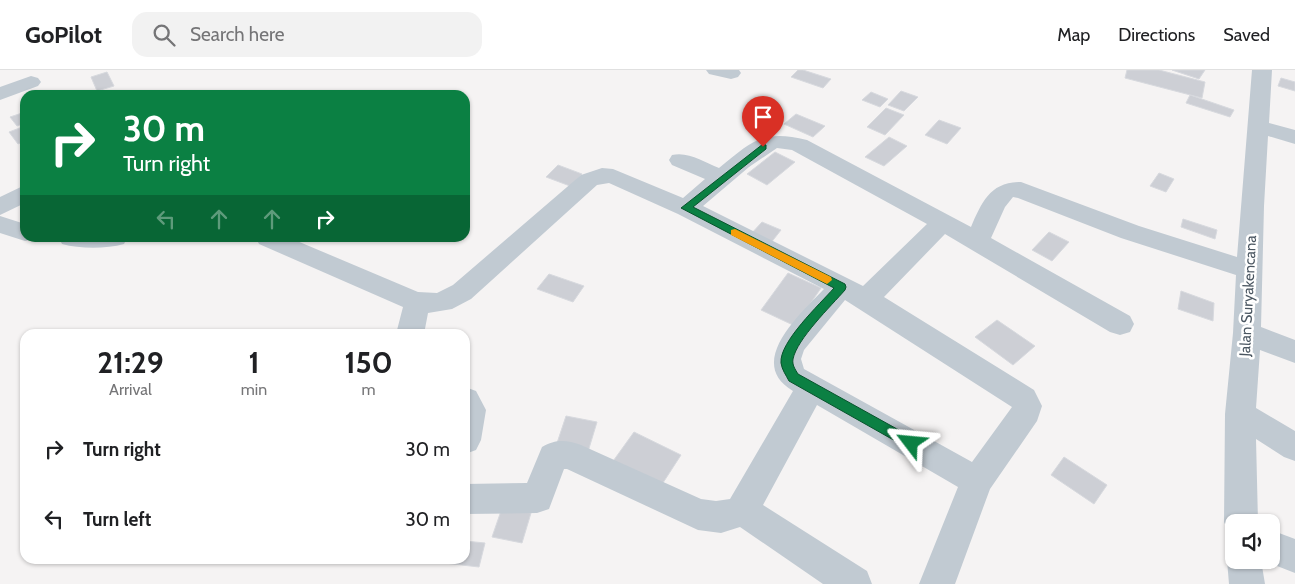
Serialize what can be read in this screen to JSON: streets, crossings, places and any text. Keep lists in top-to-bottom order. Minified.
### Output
{"streets":{"street":["Jalan Suryakencana"]},"page":{"header":"GoPilot","search":"Search here","nav":["Map","Directions","Saved"],"turn":["30 m","Turn right"],"eta":["21:29","Arrival","1","min","150","m"],"list":[{"name":"Turn right","value":"30 m"},{"name":"Turn left","value":"30 m"}]}}
